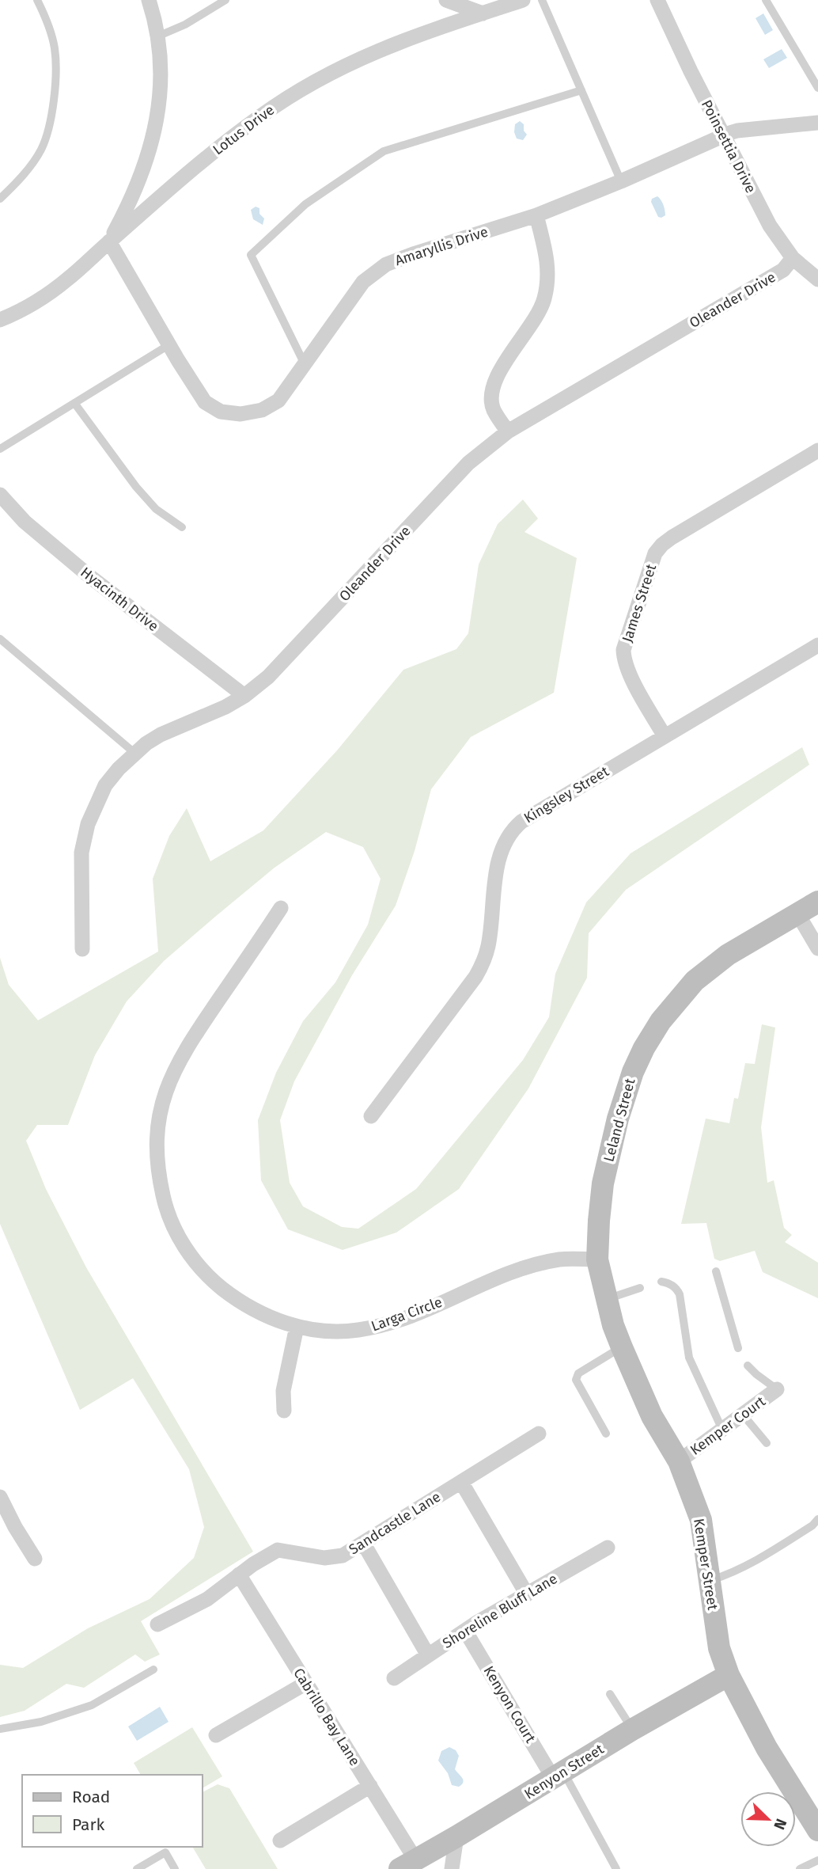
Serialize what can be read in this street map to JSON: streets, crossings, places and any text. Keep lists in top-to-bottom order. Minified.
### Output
{"streets":{"street":["Lotus Drive","Poinsettia Drive","Amaryllis Drive","Oleander Drive","Hyacinth Drive","James Street","Kingsley Street","Leland Street","Larga Circle","Kemper Court","Sandcastle Lane","Kemper Street","Shoreline Bluff Lane","Kenyon Court","Cabrillo Bay Lane","Kenyon Street"]},"crossings":[["Lotus Drive","Amaryllis Drive"],["Poinsettia Drive","Amaryllis Drive"],["Poinsettia Drive","Oleander Drive"],["Oleander Drive","Hyacinth Drive"],["James Street","Kingsley Street"],["Leland Street","Larga Circle"],["Leland Street","Kemper Street"],["Larga Circle","Kemper Street"],["Kemper Court","Kemper Street"],["Sandcastle Lane","Cabrillo Bay Lane"],["Kemper Street","Kenyon Street"],["Shoreline Bluff Lane","Kenyon Court"],["Kenyon Court","Kenyon Street"],["Cabrillo Bay Lane","Kenyon Street"]],"legend":["Road","Park"],"north":"bottom right"}
